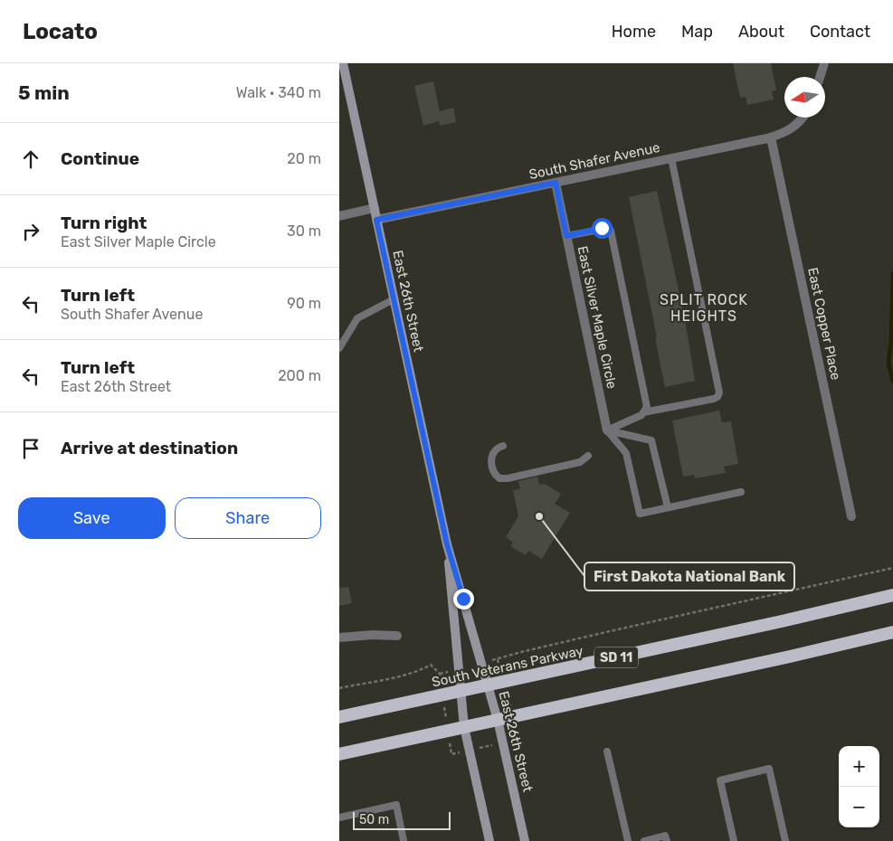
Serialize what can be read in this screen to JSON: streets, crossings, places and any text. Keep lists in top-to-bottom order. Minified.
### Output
{"streets":{"highway":["SD 11","South Veterans Parkway"],"main road":["East 26th Street"],"street":["South Shafer Avenue","East Silver Maple Circle","East Copper Place"]},"crossings":[["South Shafer Avenue","East 26th Street"],["South Shafer Avenue","East Silver Maple Circle"],["South Shafer Avenue","East Copper Place"],["East 26th Street","South Veterans Parkway"]],"districts":["SPLIT ROCK HEIGHTS"],"places":["First Dakota National Bank"],"scale_bar":"50 m","north":"left","page":{"header":"Locato","nav":["Home","Map","About","Contact"],"heading":["5 min","Walk · 340 m"],"list":[["Continue","20 m"],["Turn right","East Silver Maple Circle","30 m"],["Turn left","South Shafer Avenue","90 m"],["Turn left","East 26th Street","200 m"],"Arrive at destination"],"buttons":["Save","Share"],"map_buttons":["+","−"],"scale":"50 m"}}
